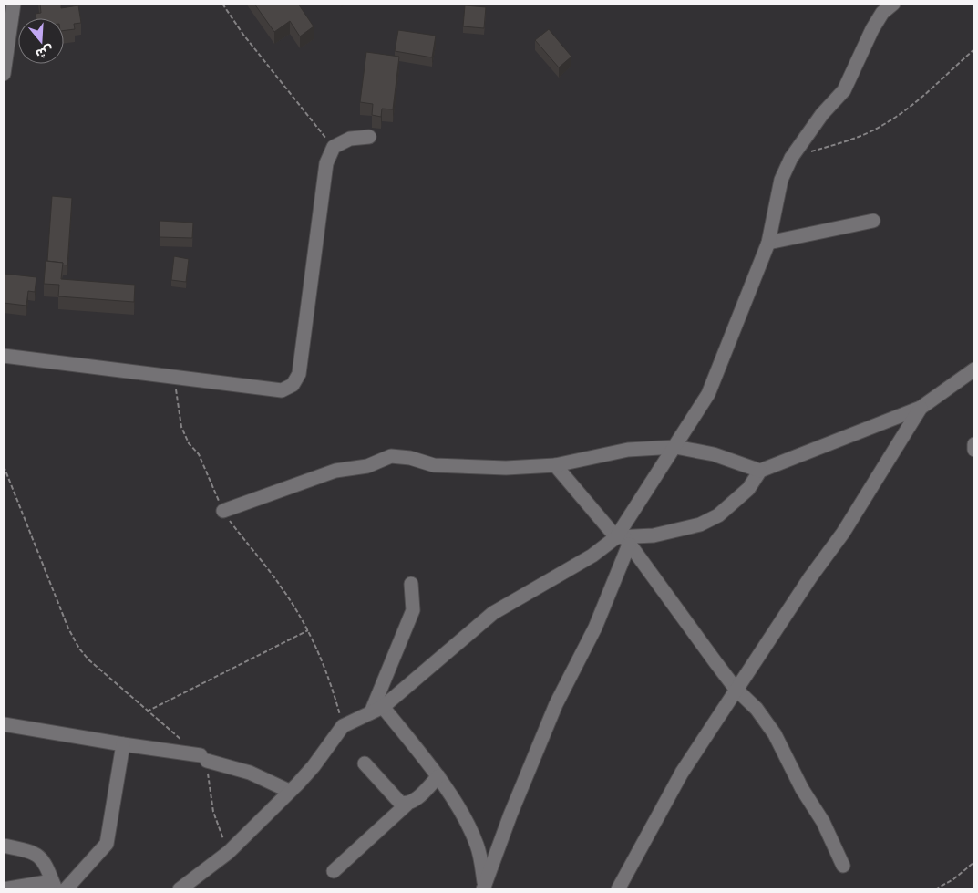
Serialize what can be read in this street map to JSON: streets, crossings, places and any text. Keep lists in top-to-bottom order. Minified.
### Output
{"north":"bottom"}
